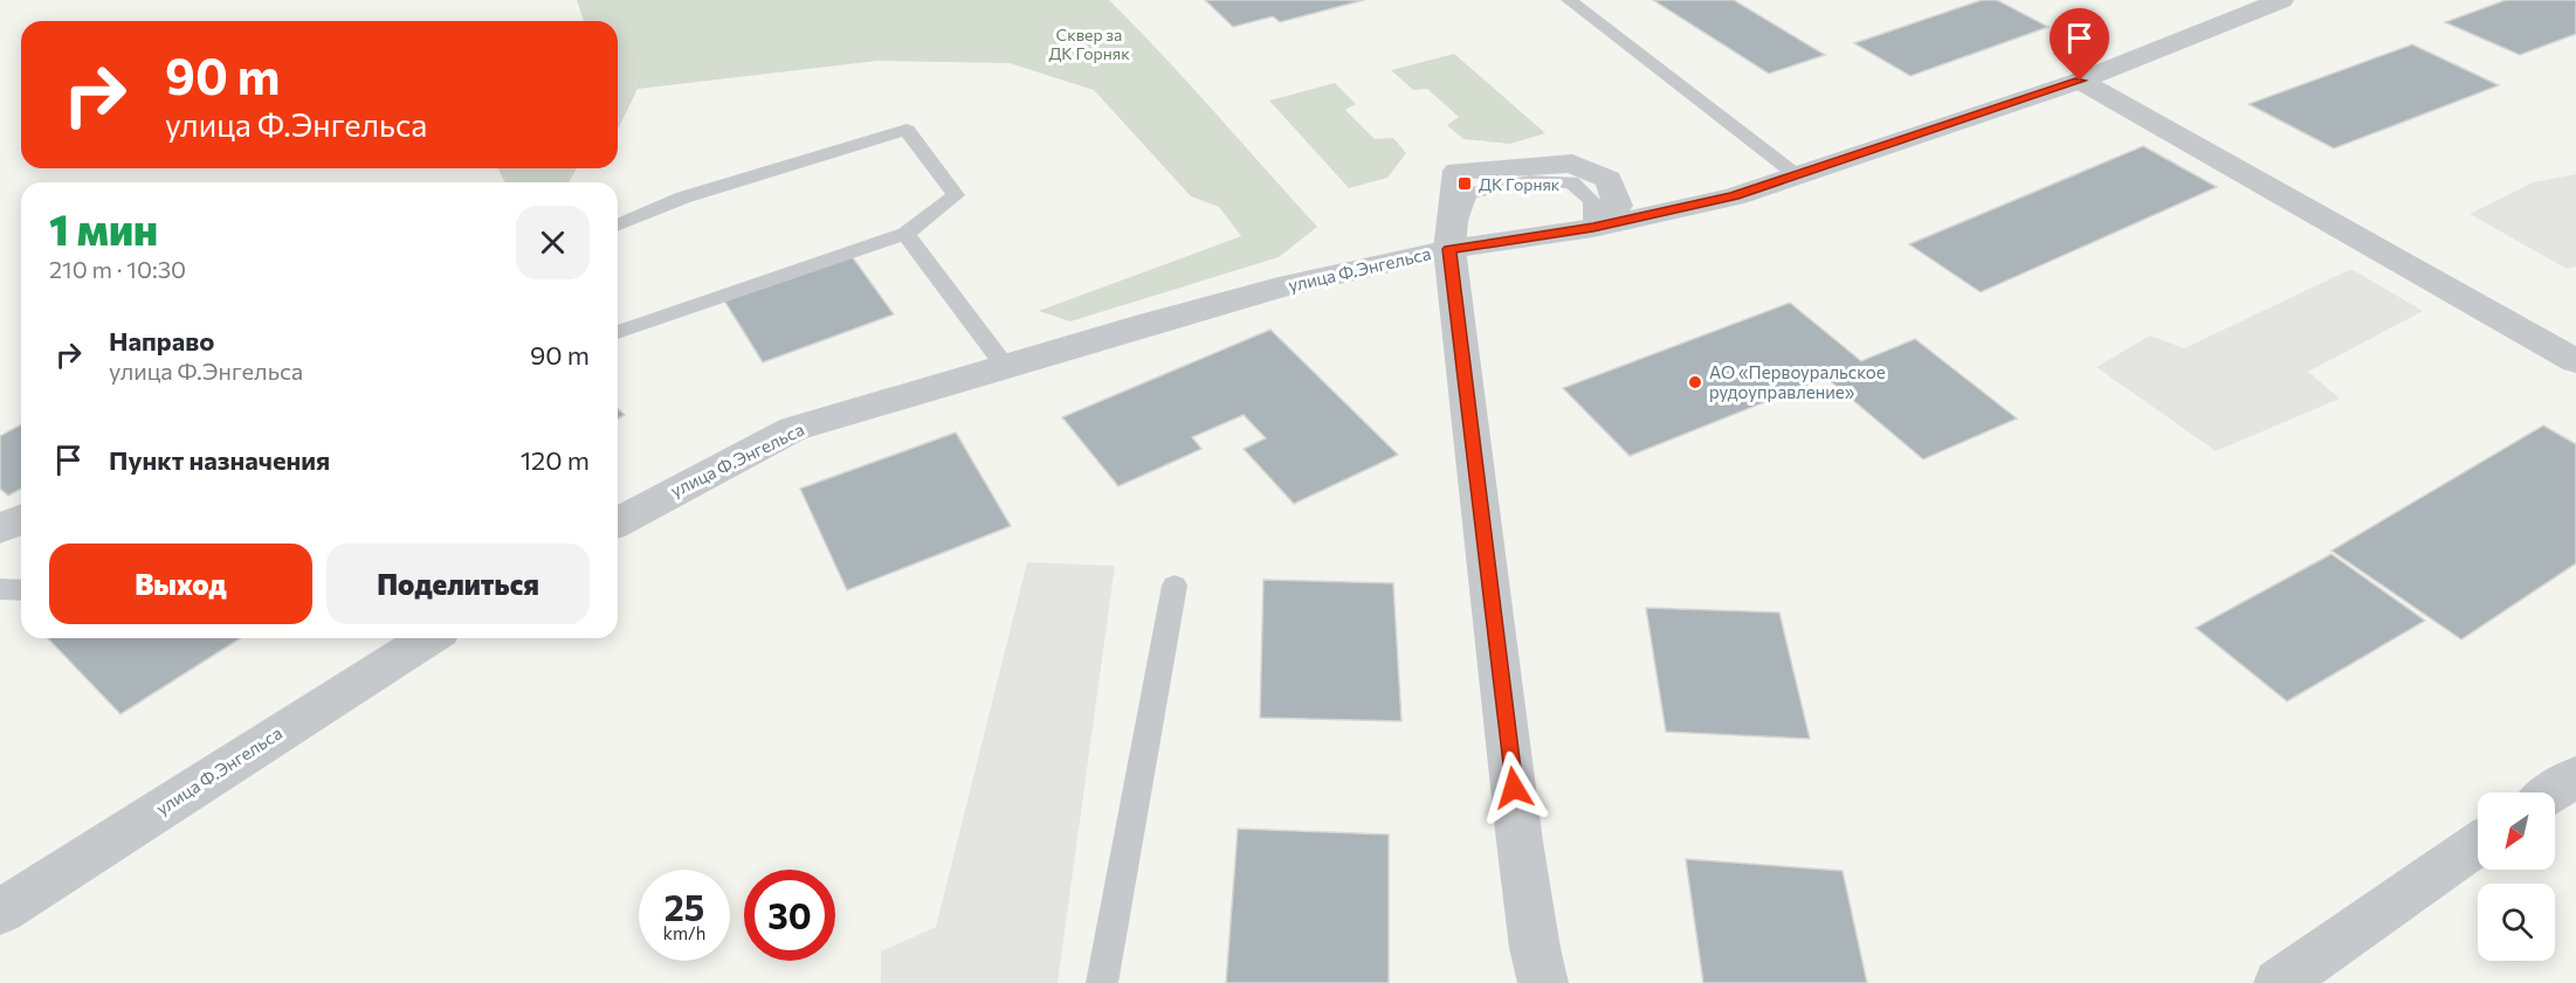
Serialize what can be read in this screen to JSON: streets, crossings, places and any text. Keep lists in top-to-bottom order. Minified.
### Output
{"streets":{"street":["улица Ф.Энгельса"]},"parks":["Сквер за ДК Горняк"],"places":{"transit":["ДК Горняк"],"other":["АО «Первоуральское рудоуправление»"]},"north":"bottom left","page":{"turn":["90 m","улица Ф.Энгельса"],"heading":["1 мин","210 m · 10:30"],"list":[{"name":"Направо","note":"улица Ф.Энгельса","value":"90 m"},{"name":"Пункт назначения","value":"120 m"}],"buttons":["Выход","Поделиться"],"speed":"25 km/h","limit":"30"}}
